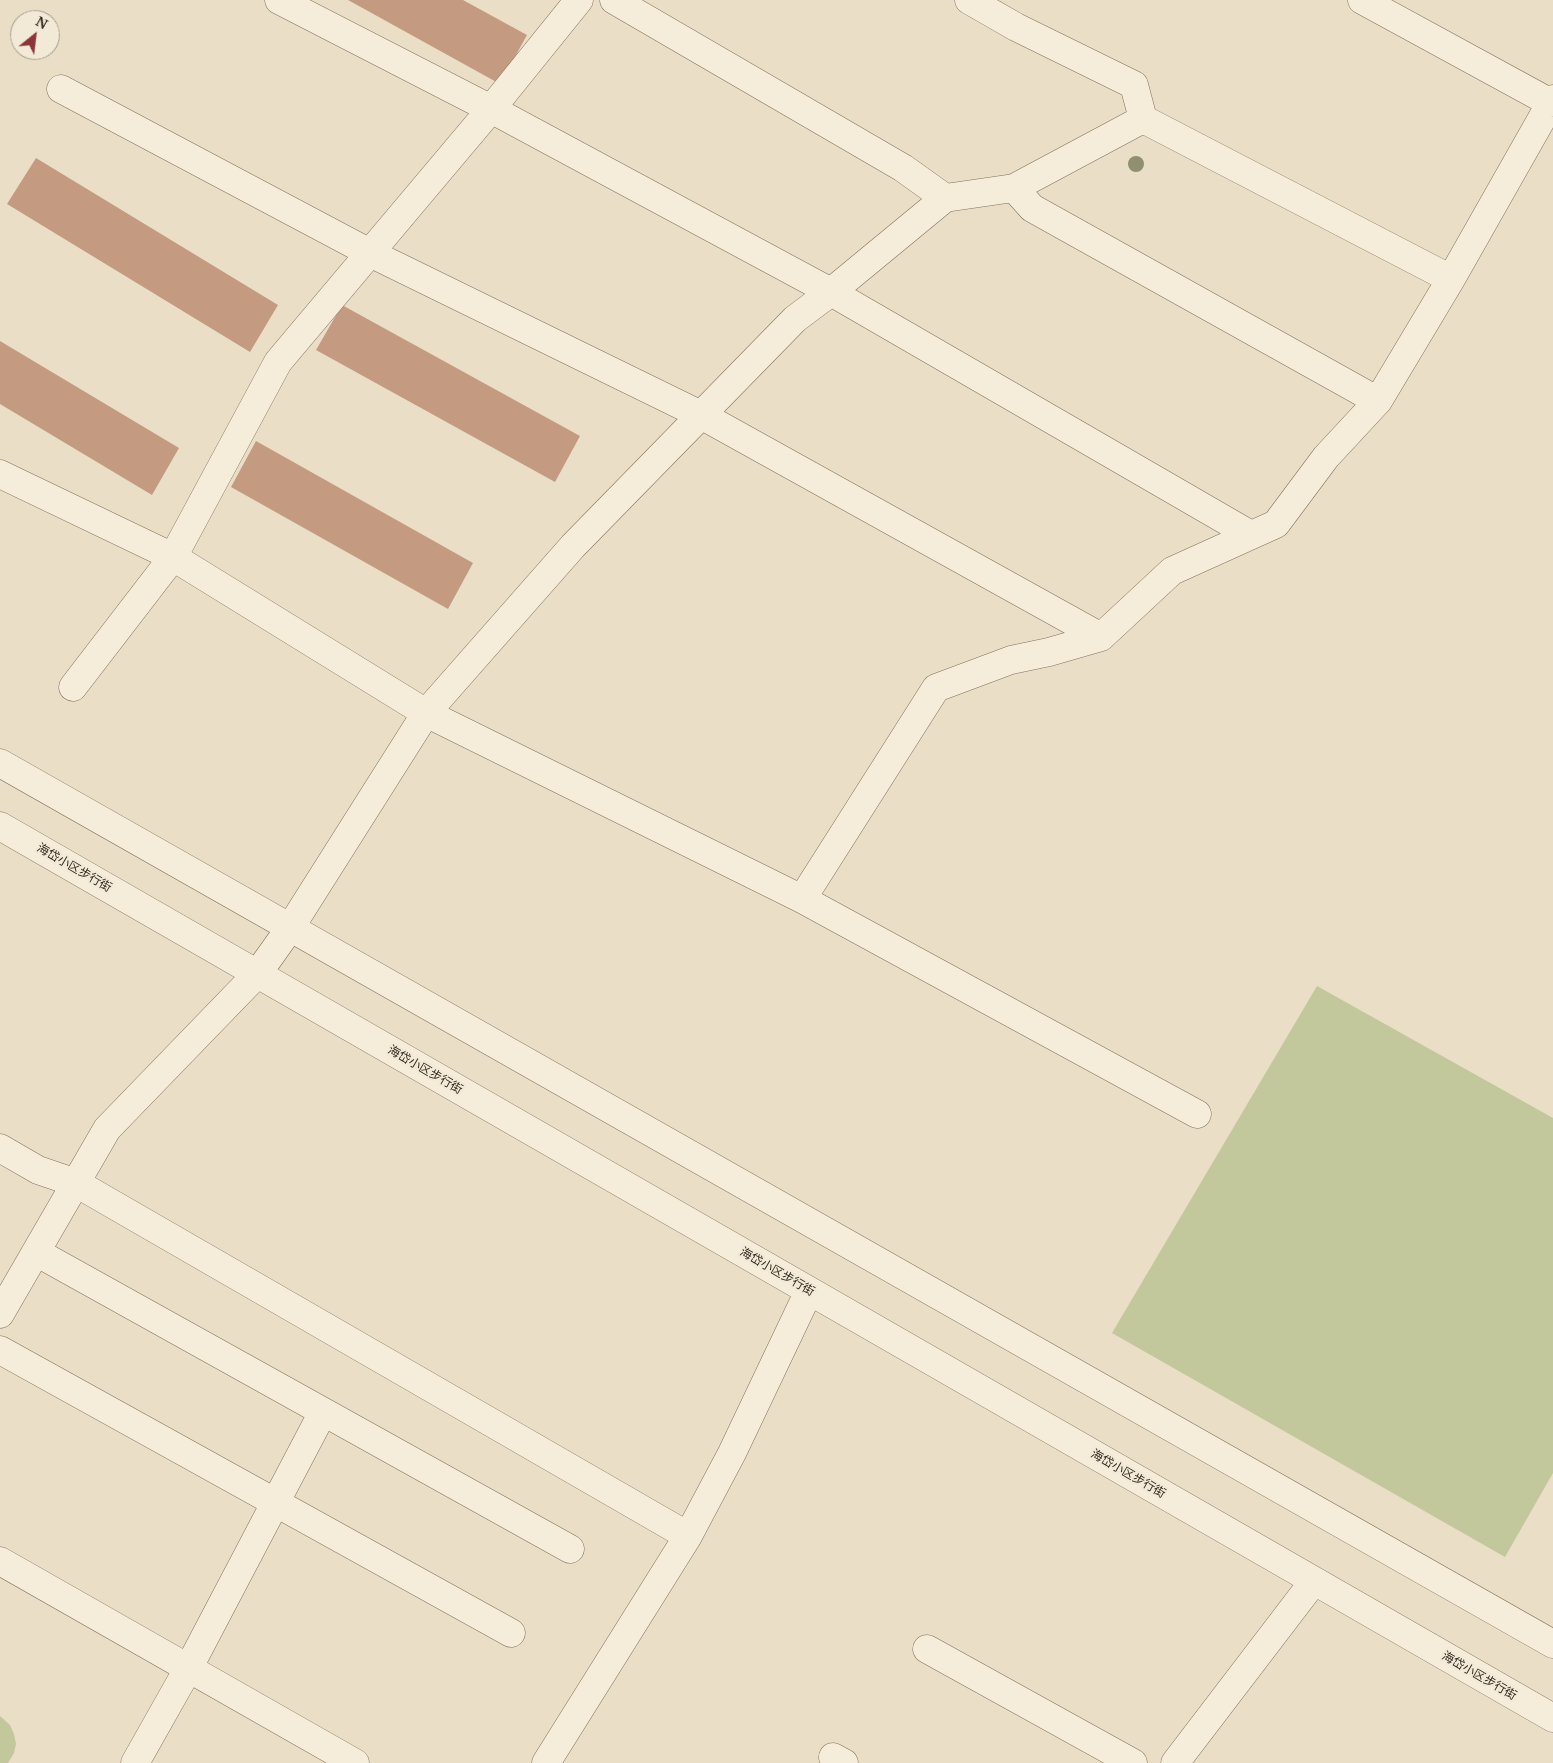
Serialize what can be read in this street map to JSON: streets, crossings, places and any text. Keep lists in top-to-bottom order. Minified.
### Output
{"streets":{"street":["海岱小区步行街"]},"north":"top right"}
